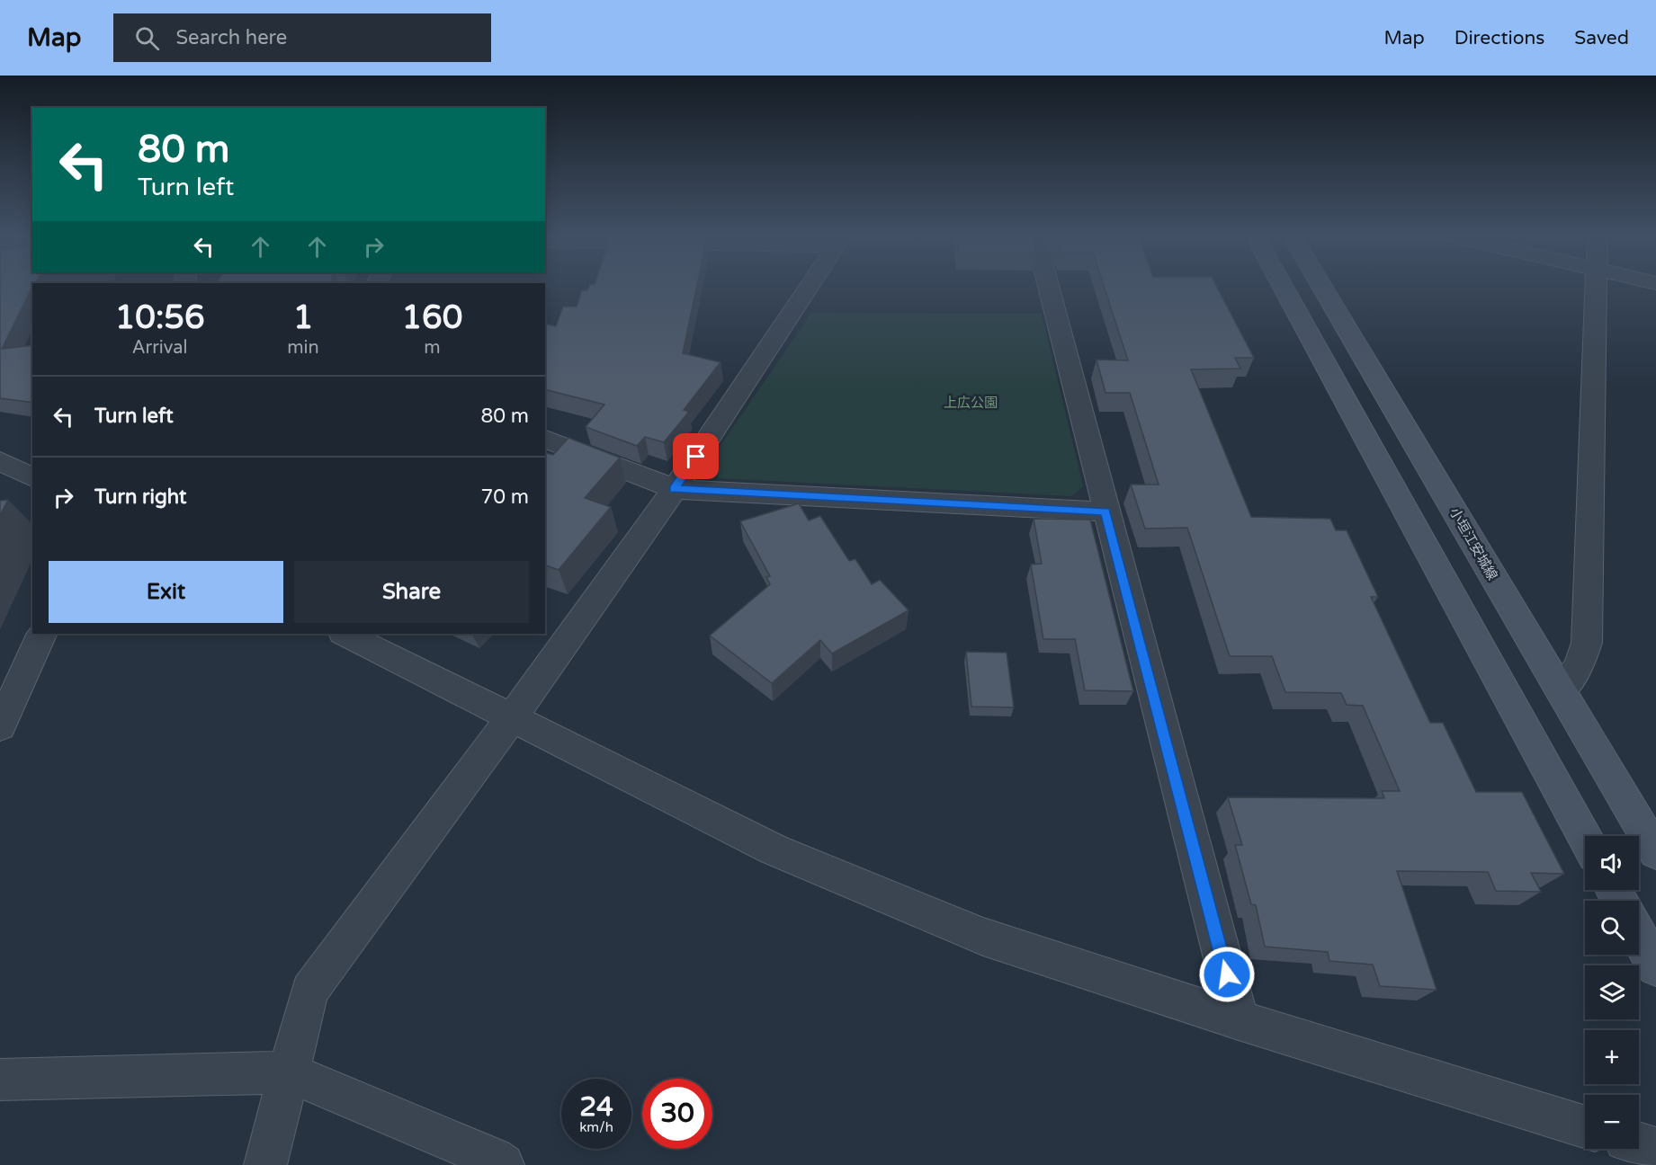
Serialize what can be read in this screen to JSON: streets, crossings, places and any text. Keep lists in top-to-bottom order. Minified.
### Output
{"streets":{"main road":["小垣江安城線"]},"parks":["上広公園"],"page":{"header":"Map","search":"Search here","nav":["Map","Directions","Saved"],"turn":["80 m","Turn left"],"eta":["10:56","Arrival","1","min","160","m"],"list":[{"name":"Turn left","value":"80 m"},{"name":"Turn right","value":"70 m"}],"buttons":["Exit","Share"],"map_buttons":["+","−"],"speed":"24 km/h","limit":"30"}}
